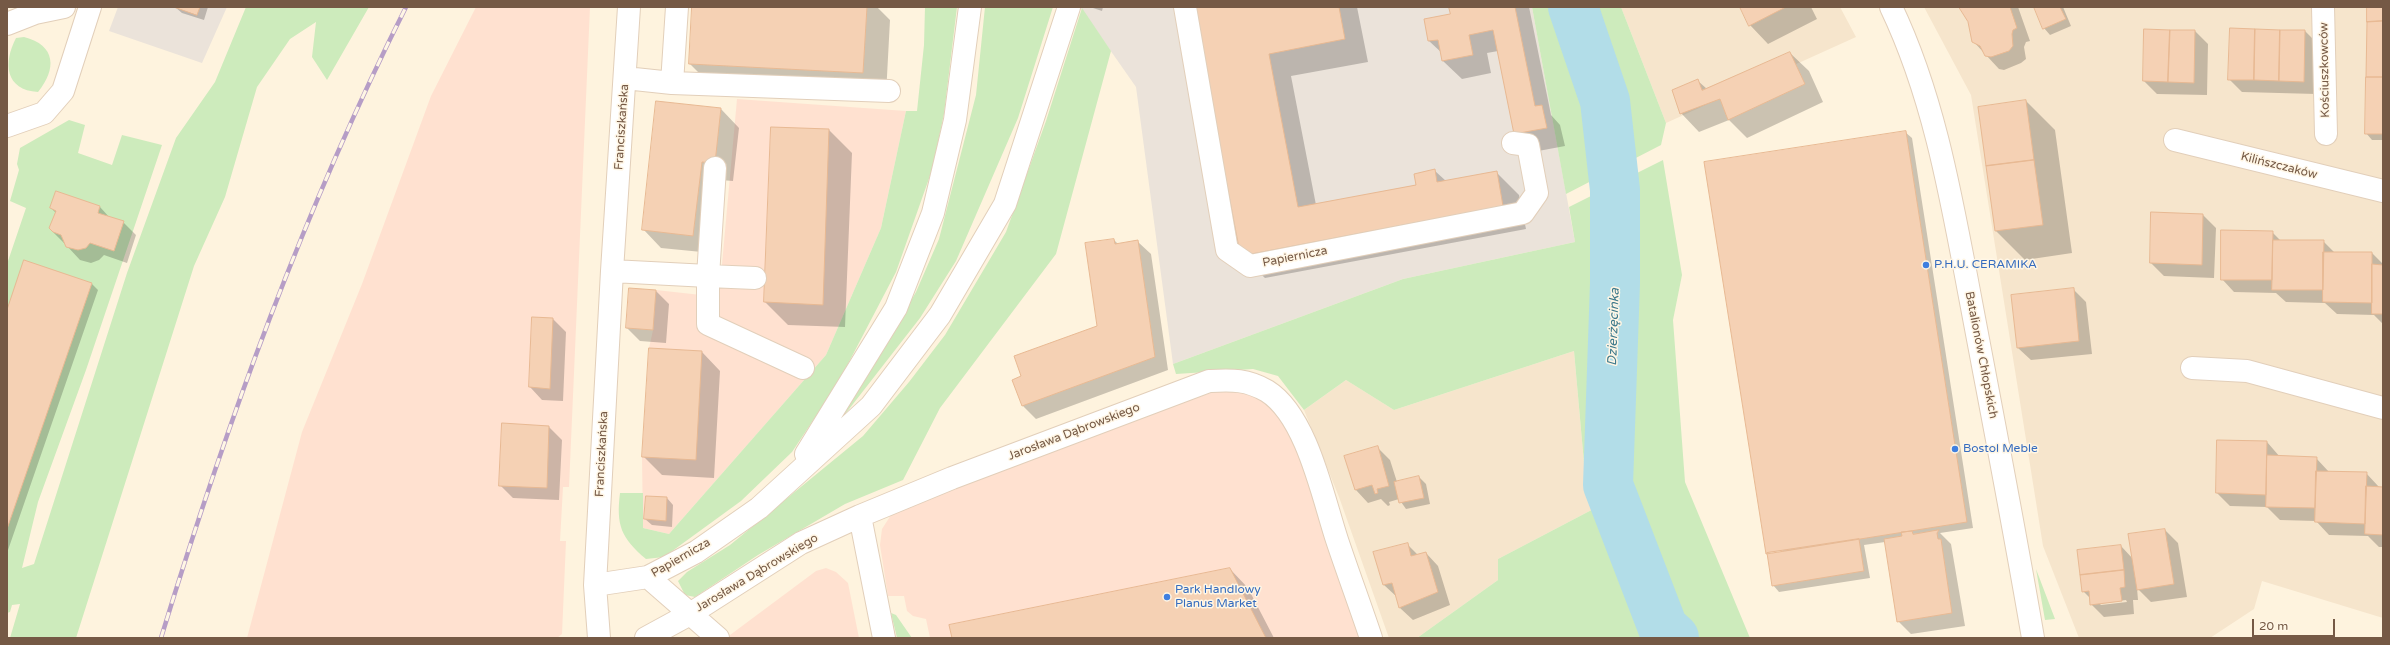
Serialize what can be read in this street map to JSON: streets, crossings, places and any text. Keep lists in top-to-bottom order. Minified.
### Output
{"streets":{"street":["Kościuszkowców","Franciszkańska","Kilińszczaków","Papiernicza","Batalionów Chłopskich","Jarosława Dąbrowskiego"]},"crossings":[["Franciszkańska","Papiernicza"]],"water":["Dzierżęcinka"],"places":["P.H.U. CERAMIKA","Bostol Meble","Park Handlowy Planus Market"],"scale_bar":"20 m"}
